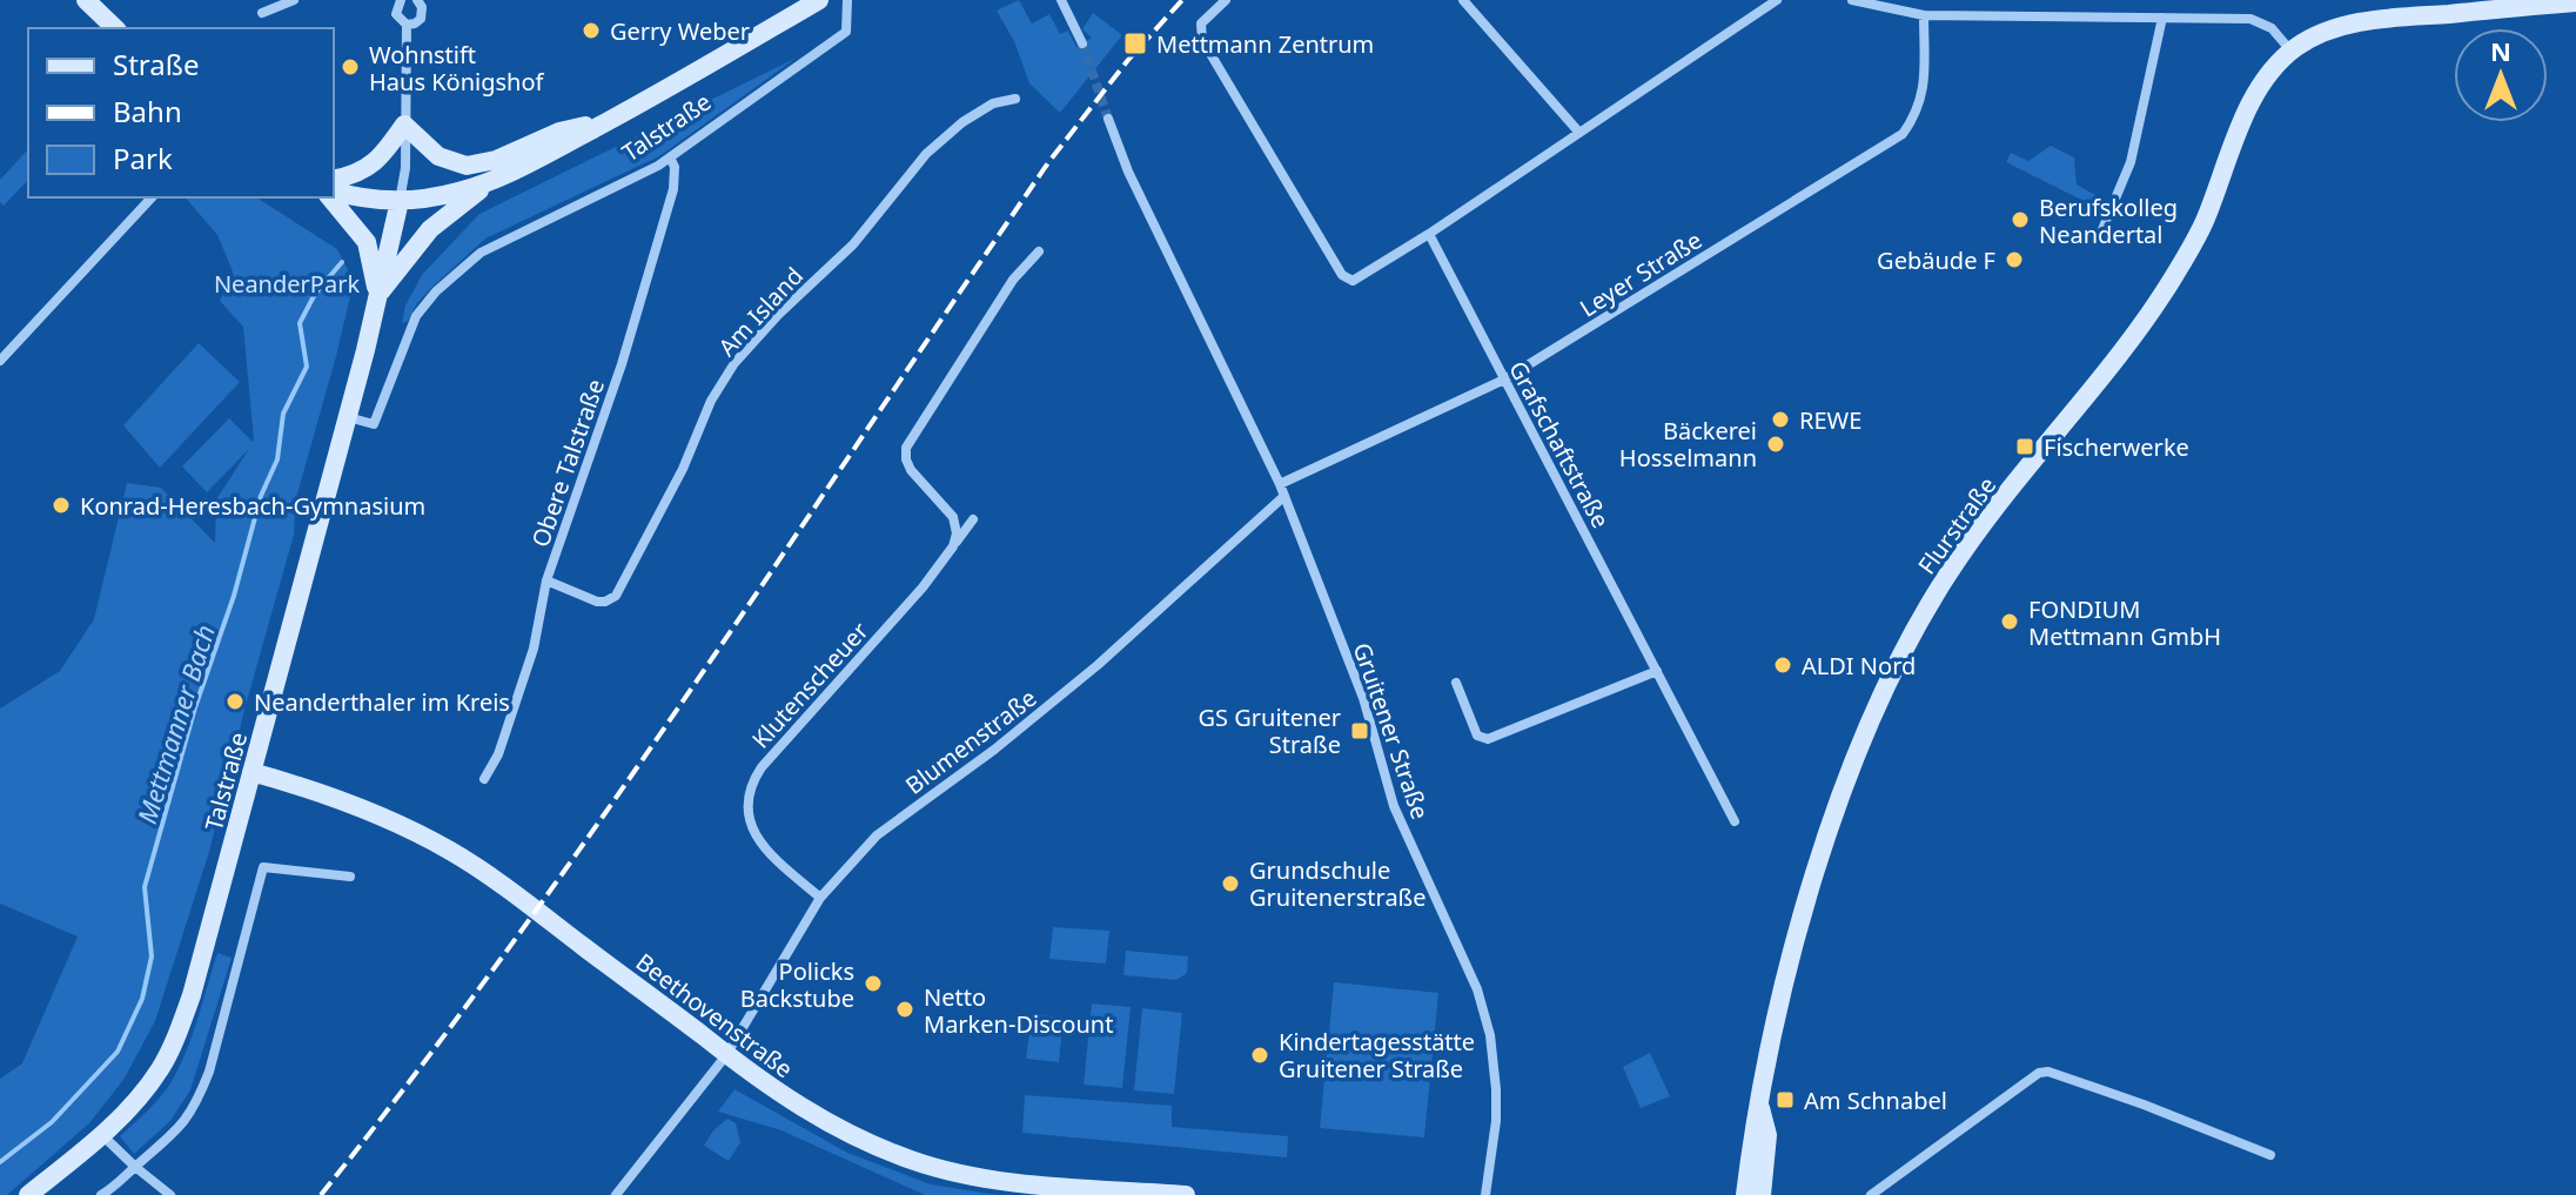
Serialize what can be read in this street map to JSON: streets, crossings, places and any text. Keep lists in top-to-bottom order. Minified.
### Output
{"streets":{"main road":["Talstraße","Flurstraße","Beethovenstraße"],"street":["Leyer Straße","Am Island","Grafschaftstraße","Obere Talstraße","Klutenscheuer","Gruitener Straße","Blumenstraße"]},"crossings":[["Talstraße","Obere Talstraße"],["Talstraße","Beethovenstraße"],["Leyer Straße","Grafschaftstraße"],["Leyer Straße","Gruitener Straße"],["Am Island","Obere Talstraße"],["Klutenscheuer","Blumenstraße"],["Gruitener Straße","Blumenstraße"],["Blumenstraße","Beethovenstraße"]],"water":["Mettmanner Bach"],"parks":["NeanderPark"],"places":{"other":["Gerry Weber","Wohnstift Haus Königshof","Berufskolleg Neandertal","Gebäude F","REWE","Bäckerei Hosselmann","Konrad-Heresbach-Gymnasium","FONDIUM Mettmann GmbH","ALDI Nord","Neanderthaler im Kreis","Grundschule Gruitenerstraße","Policks Backstube","Netto Marken-Discount","Kindertagesstätte Gruitener Straße"],"transit":["Mettmann Zentrum","Fischerwerke","GS Gruitener Straße","Am Schnabel"]},"legend":["Straße","Bahn","Park"],"north":"top"}
